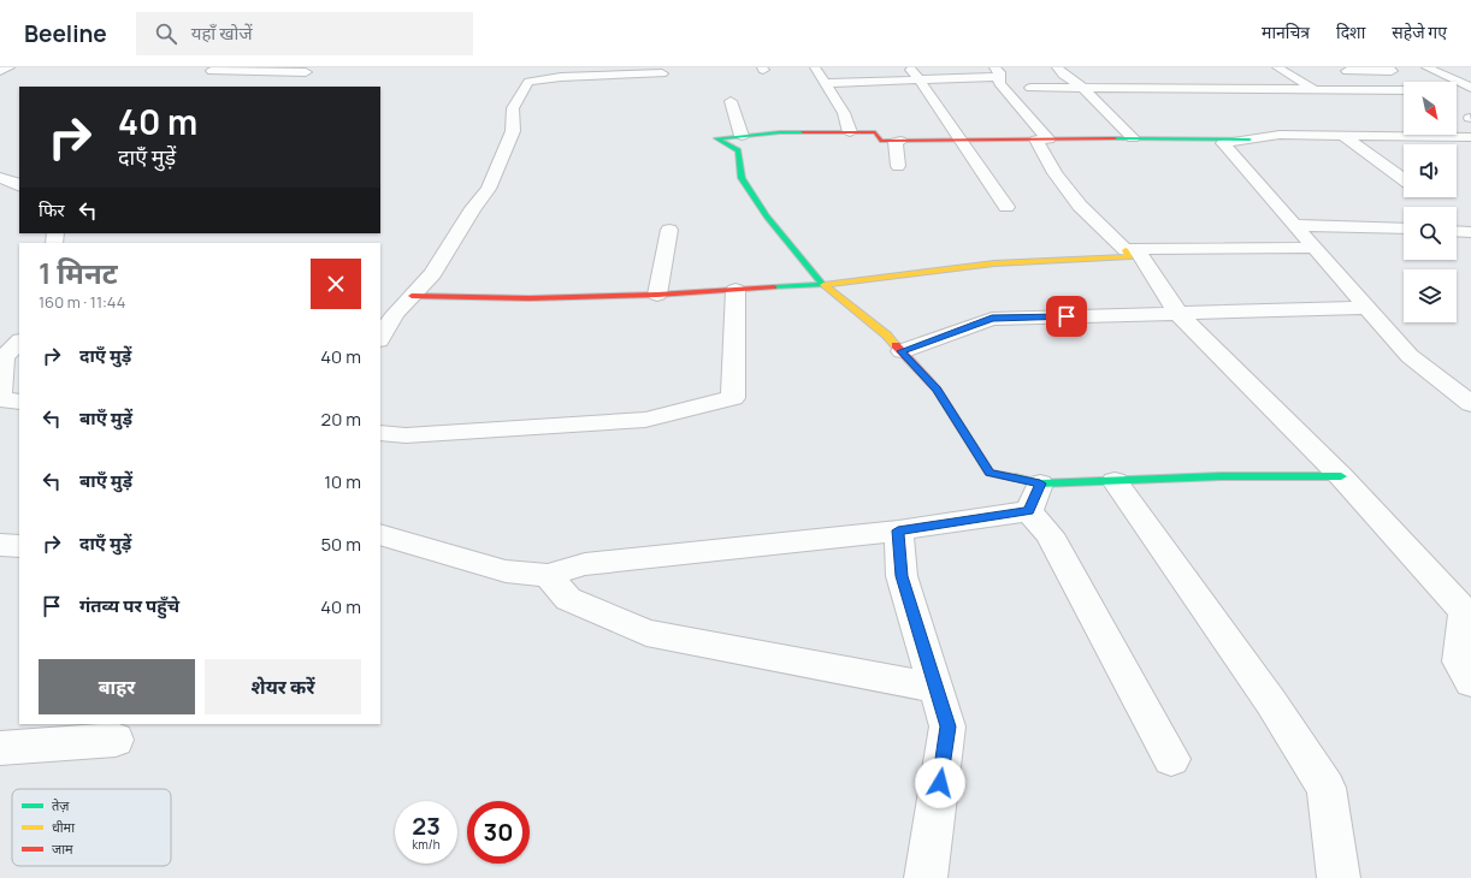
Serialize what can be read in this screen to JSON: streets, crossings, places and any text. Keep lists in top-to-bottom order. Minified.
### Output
{"legend":["तेज़","धीमा","जाम"],"north":"bottom right","page":{"header":"Beeline","search":"यहाँ खोजें","nav":["मानचित्र","दिशा","सहेजे गए"],"turn":["40 m","दाएँ मुड़ें"],"then":"फिर","heading":["1 मिनट","160 m · 11:44"],"list":[{"name":"दाएँ मुड़ें","value":"40 m"},{"name":"बाएँ मुड़ें","value":"20 m"},{"name":"बाएँ मुड़ें","value":"10 m"},{"name":"दाएँ मुड़ें","value":"50 m"},{"name":"गंतव्य पर पहुँचे","value":"40 m"}],"buttons":["बाहर","शेयर करें"],"speed":"23 km/h","limit":"30"}}
